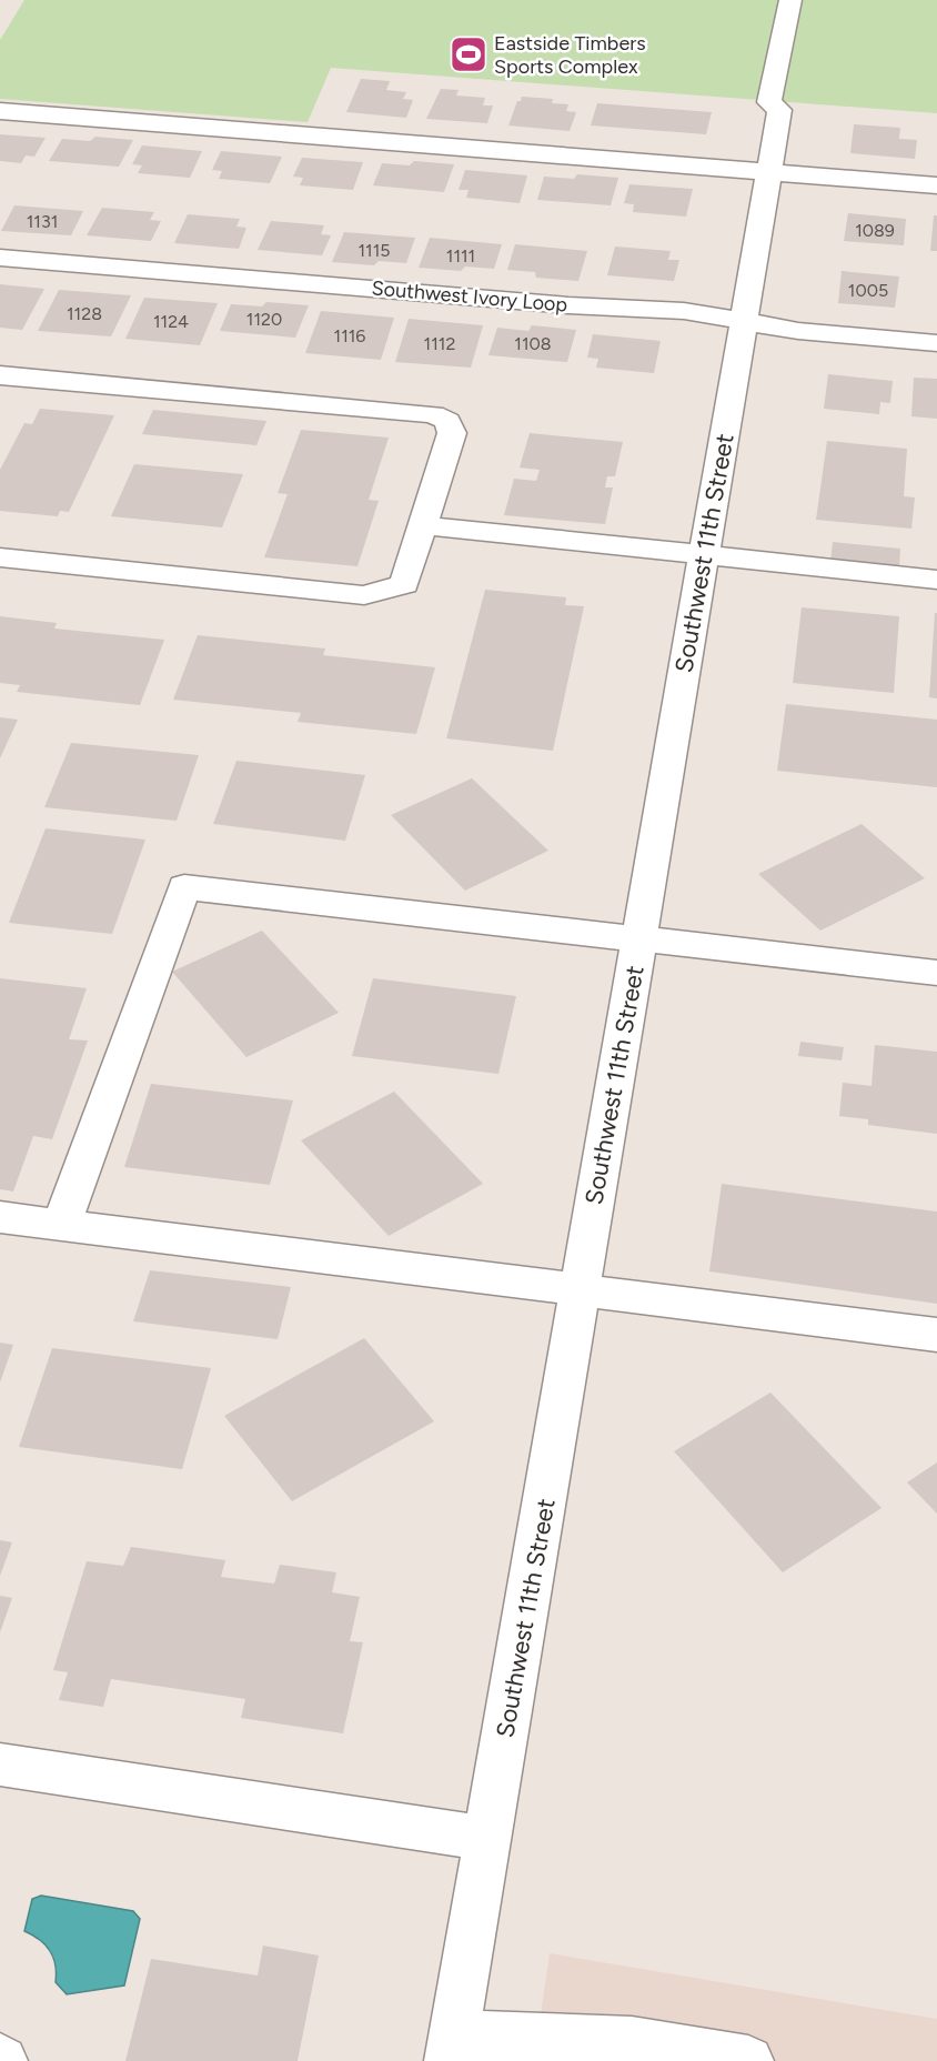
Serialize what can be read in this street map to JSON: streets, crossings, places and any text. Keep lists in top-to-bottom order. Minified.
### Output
{"streets":{"street":["Southwest Ivory Loop","Southwest 11th Street"]},"crossings":[["Southwest Ivory Loop","Southwest 11th Street"]],"places":{"sports":["Eastside Timbers Sports Complex"]},"house_numbers":["1131","1089","1115","1111","1005","1128","1120","1124","1116","1112","1108"]}
